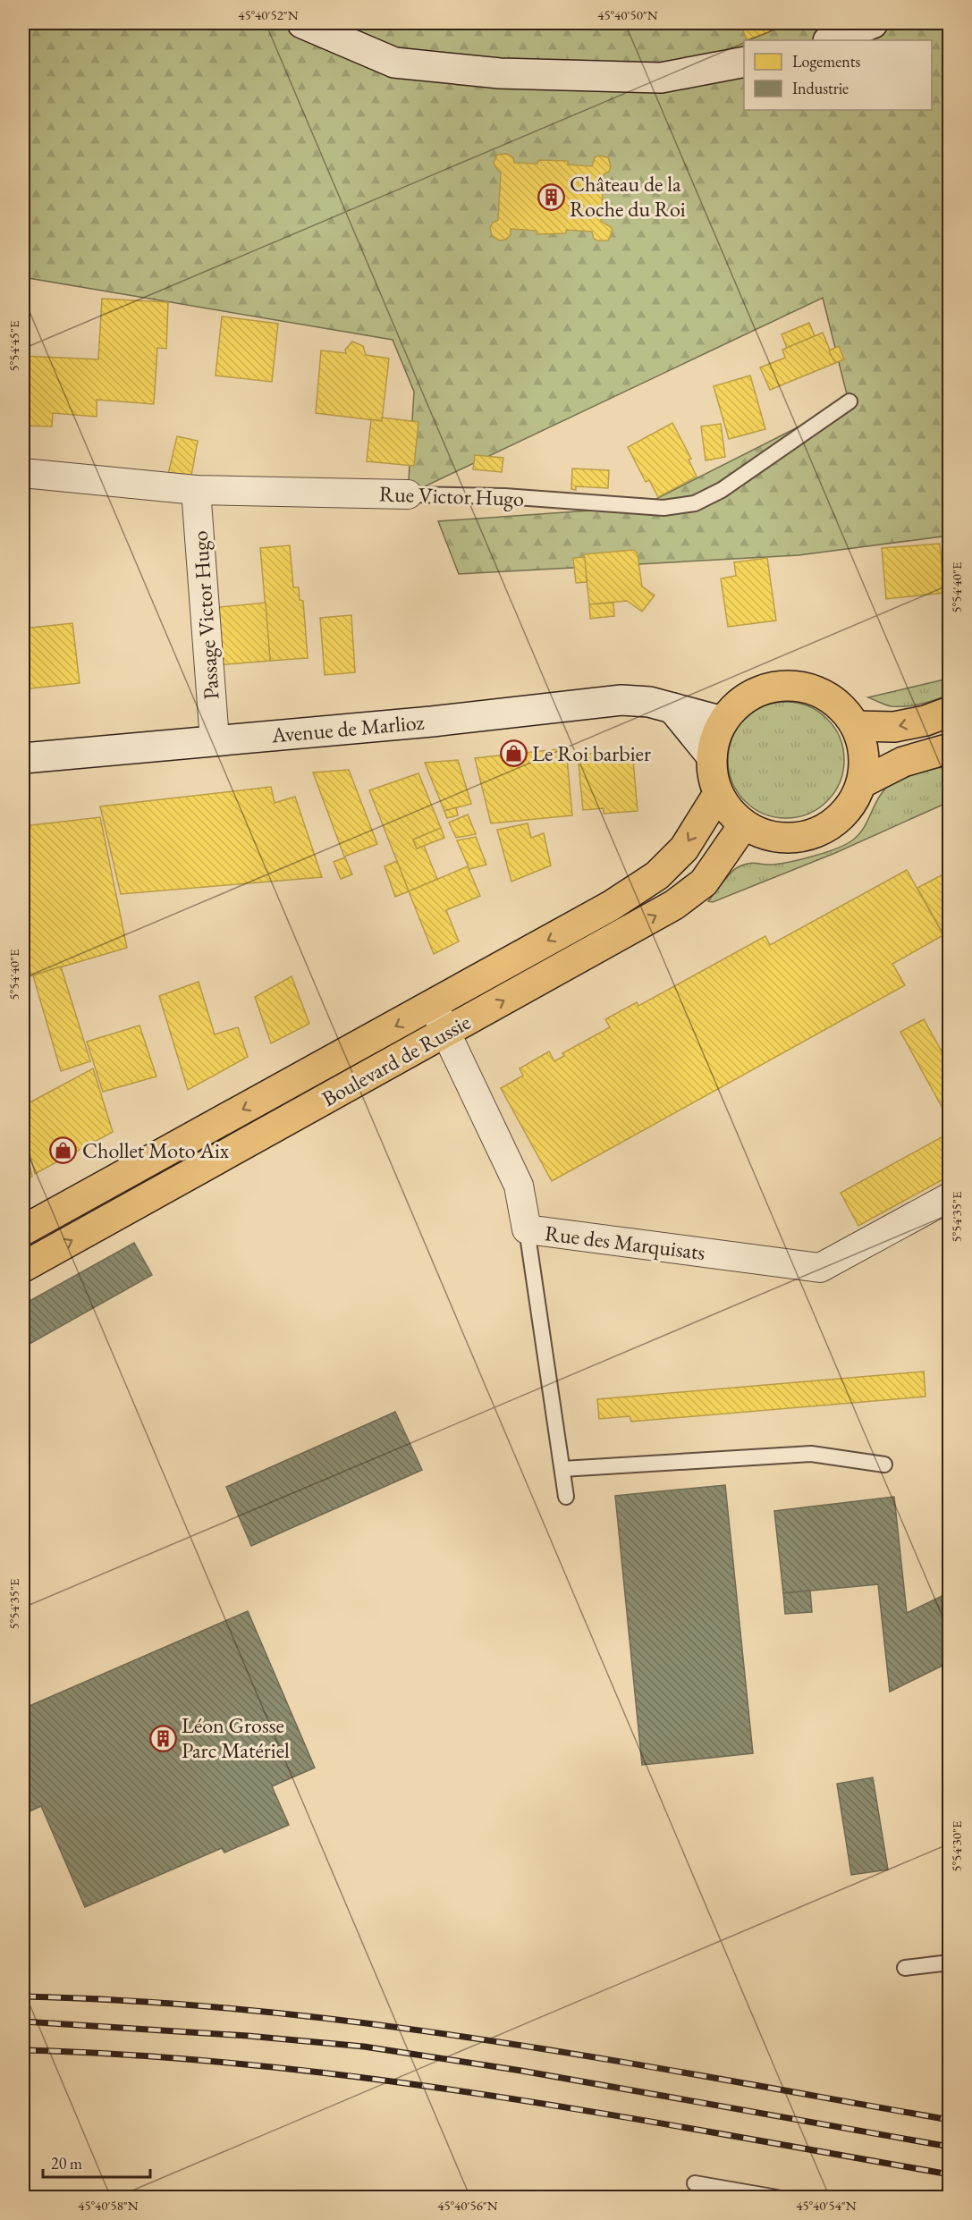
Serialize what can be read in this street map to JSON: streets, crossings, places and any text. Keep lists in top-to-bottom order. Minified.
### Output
{"streets":{"main road":["Avenue de Marlioz","Boulevard de Russie"],"street":["Rue Victor Hugo","Passage Victor Hugo","Rue des Marquisats"]},"crossings":[["Rue Victor Hugo","Passage Victor Hugo"],["Passage Victor Hugo","Avenue de Marlioz"],["Avenue de Marlioz","Boulevard de Russie"],["Boulevard de Russie","Rue des Marquisats"]],"places":{"building":["Château de la Roche du Roi","Léon Grosse Parc Matériel"],"shop":["Le Roi barbier","Chollet Moto Aix"]},"legend":["Logements","Industrie"],"scale_bar":"20 m","coordinates":["45°40'52\"N","45°40'50\"N","5°54'45\"E","5°54'40\"E","5°54'35\"E","5°54'30\"E","45°40'58\"N","45°40'56\"N","45°40'54\"N"]}
